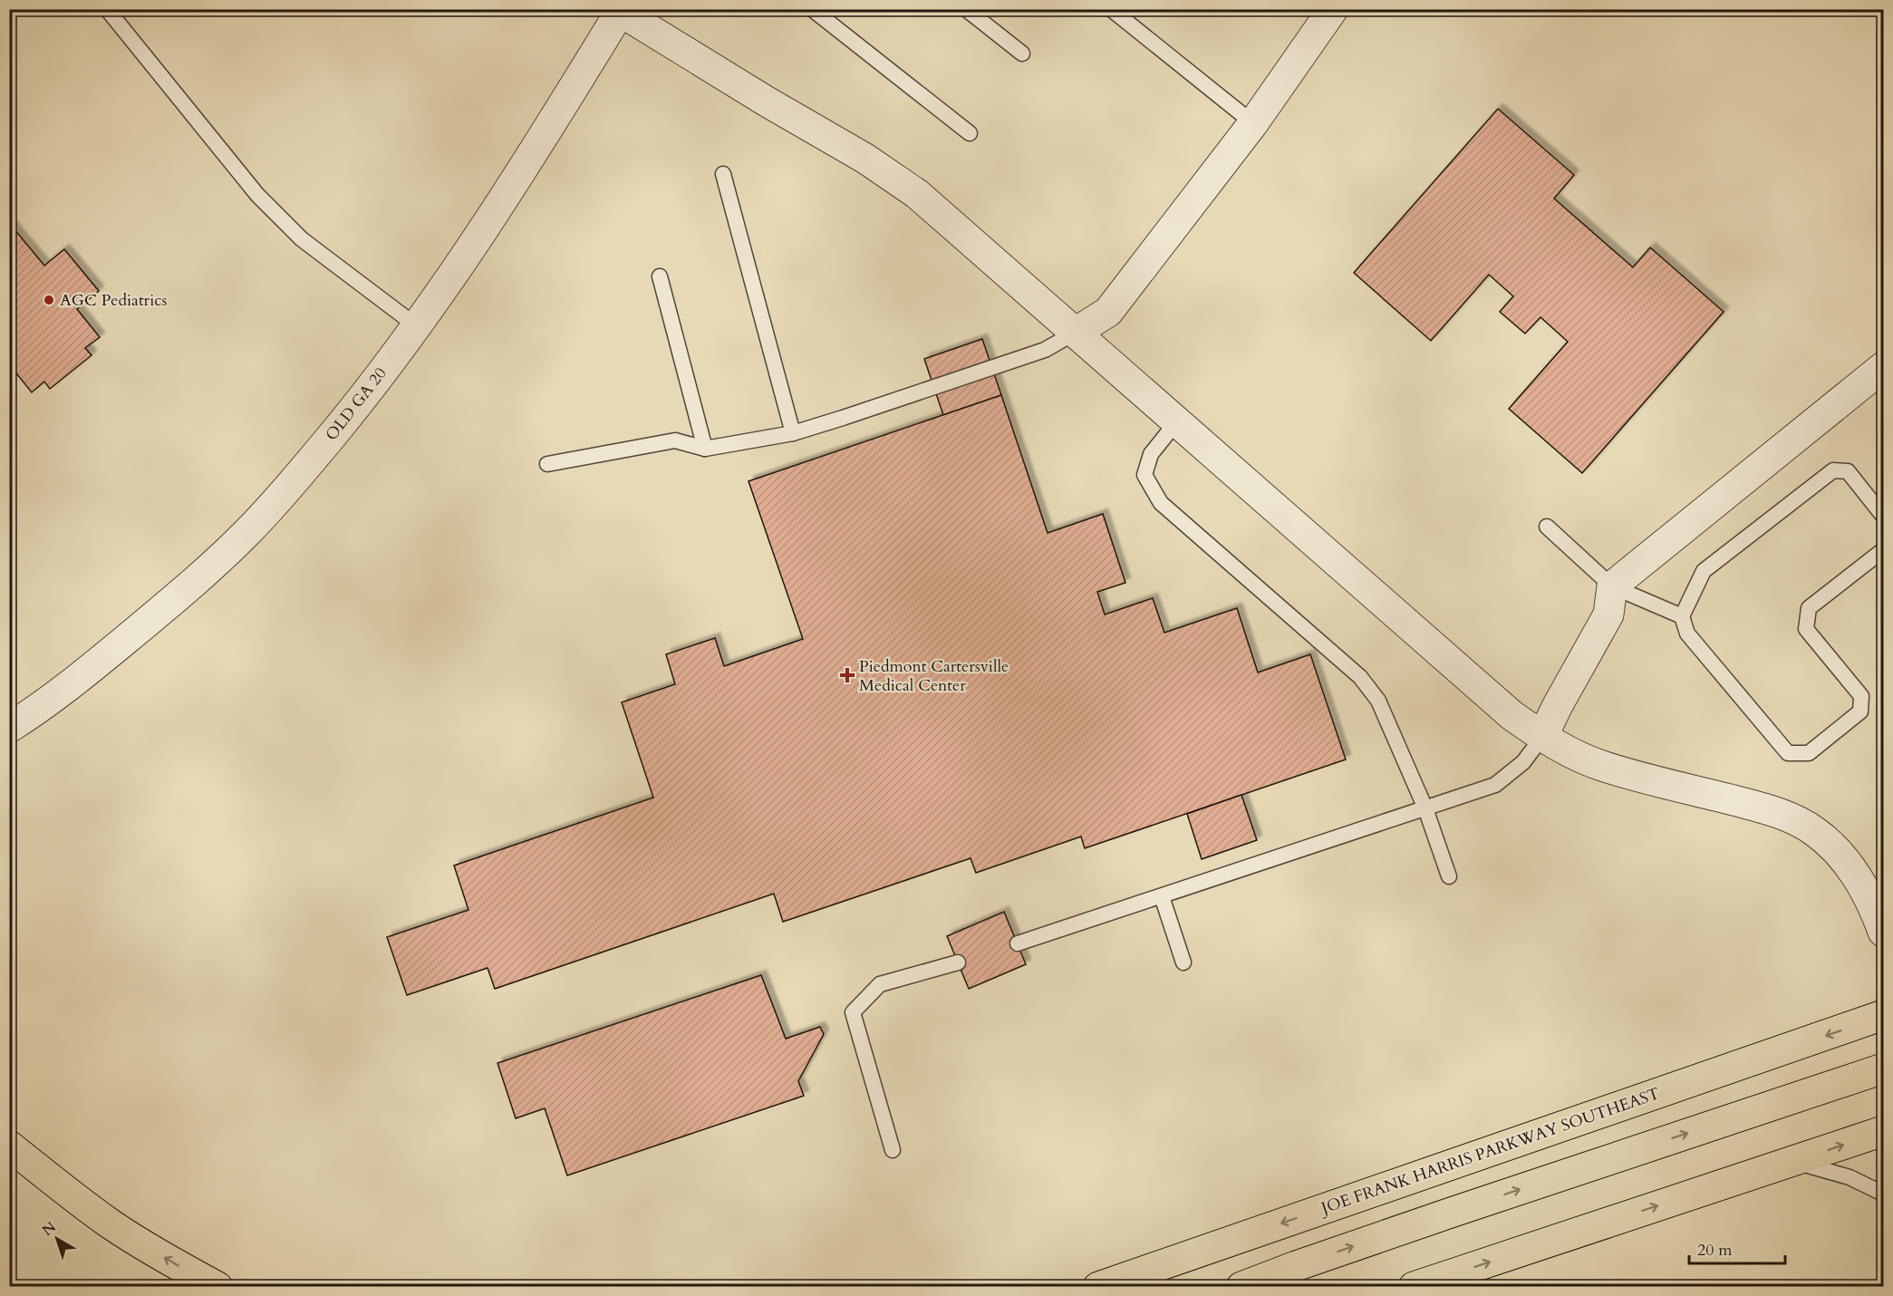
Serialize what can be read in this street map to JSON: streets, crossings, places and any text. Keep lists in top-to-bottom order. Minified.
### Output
{"streets":{"main road":["JOE FRANK HARRIS PARKWAY SOUTHEAST"],"street":["OLD GA 20"]},"places":{"other":["AGC Pediatrics"],"health":["Piedmont Cartersville Medical Center"]},"scale_bar":"20 m","north":"top left"}
